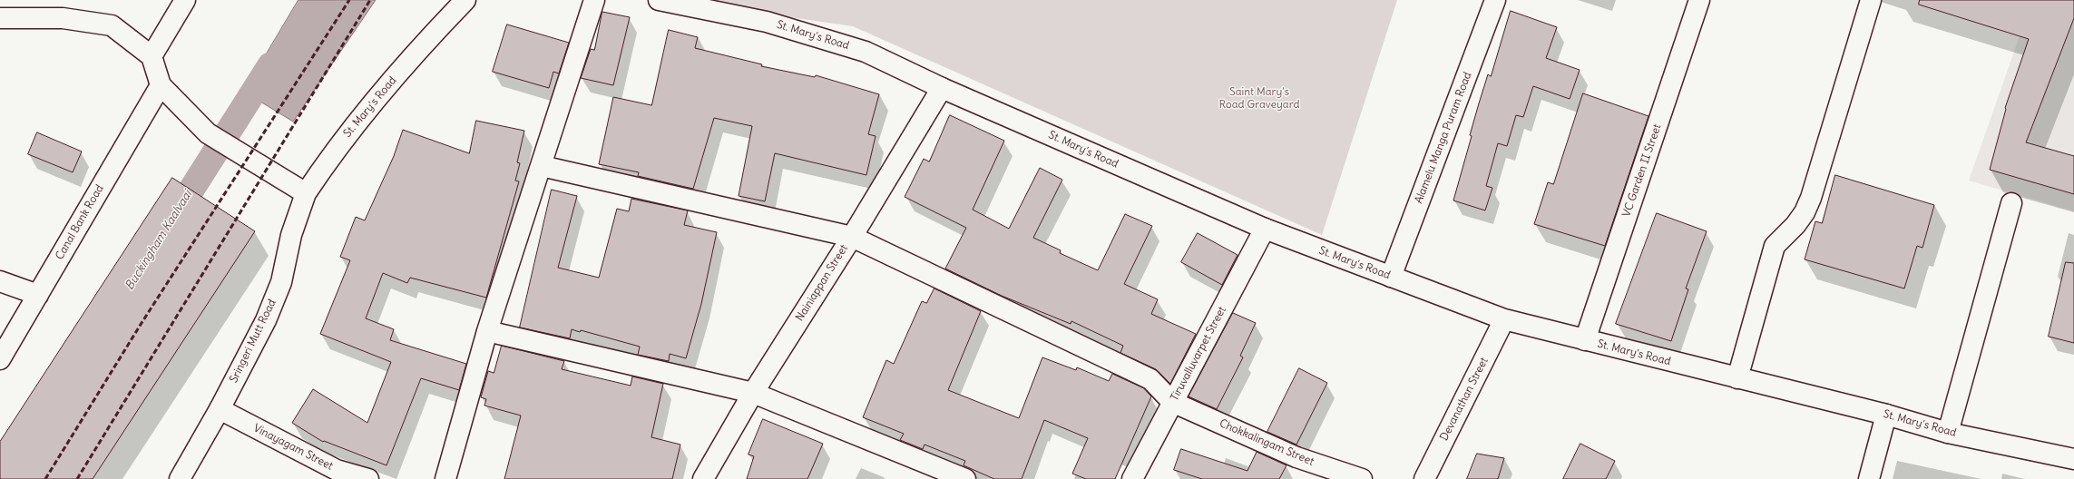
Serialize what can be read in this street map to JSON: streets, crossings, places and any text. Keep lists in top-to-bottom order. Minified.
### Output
{"streets":{"street":["St. Mary's Road","Alamelu Manga Puram Road","VC Garden II Street","Canal Bank Road","Nainiappan Street","Sringeri Mutt Road","Tiruvalluvarpet Street","Devanathan Street","Chokkalingam Street","Vinayagam Street"]},"crossings":[["St. Mary's Road","Alamelu Manga Puram Road"],["St. Mary's Road","VC Garden II Street"],["St. Mary's Road","Nainiappan Street"],["St. Mary's Road","Sringeri Mutt Road"],["St. Mary's Road","Tiruvalluvarpet Street"],["St. Mary's Road","Devanathan Street"],["Sringeri Mutt Road","Vinayagam Street"],["Tiruvalluvarpet Street","Chokkalingam Street"]],"water":["Buckingham Kaalvaai"],"parks":["Saint Mary's Road Graveyard"]}
